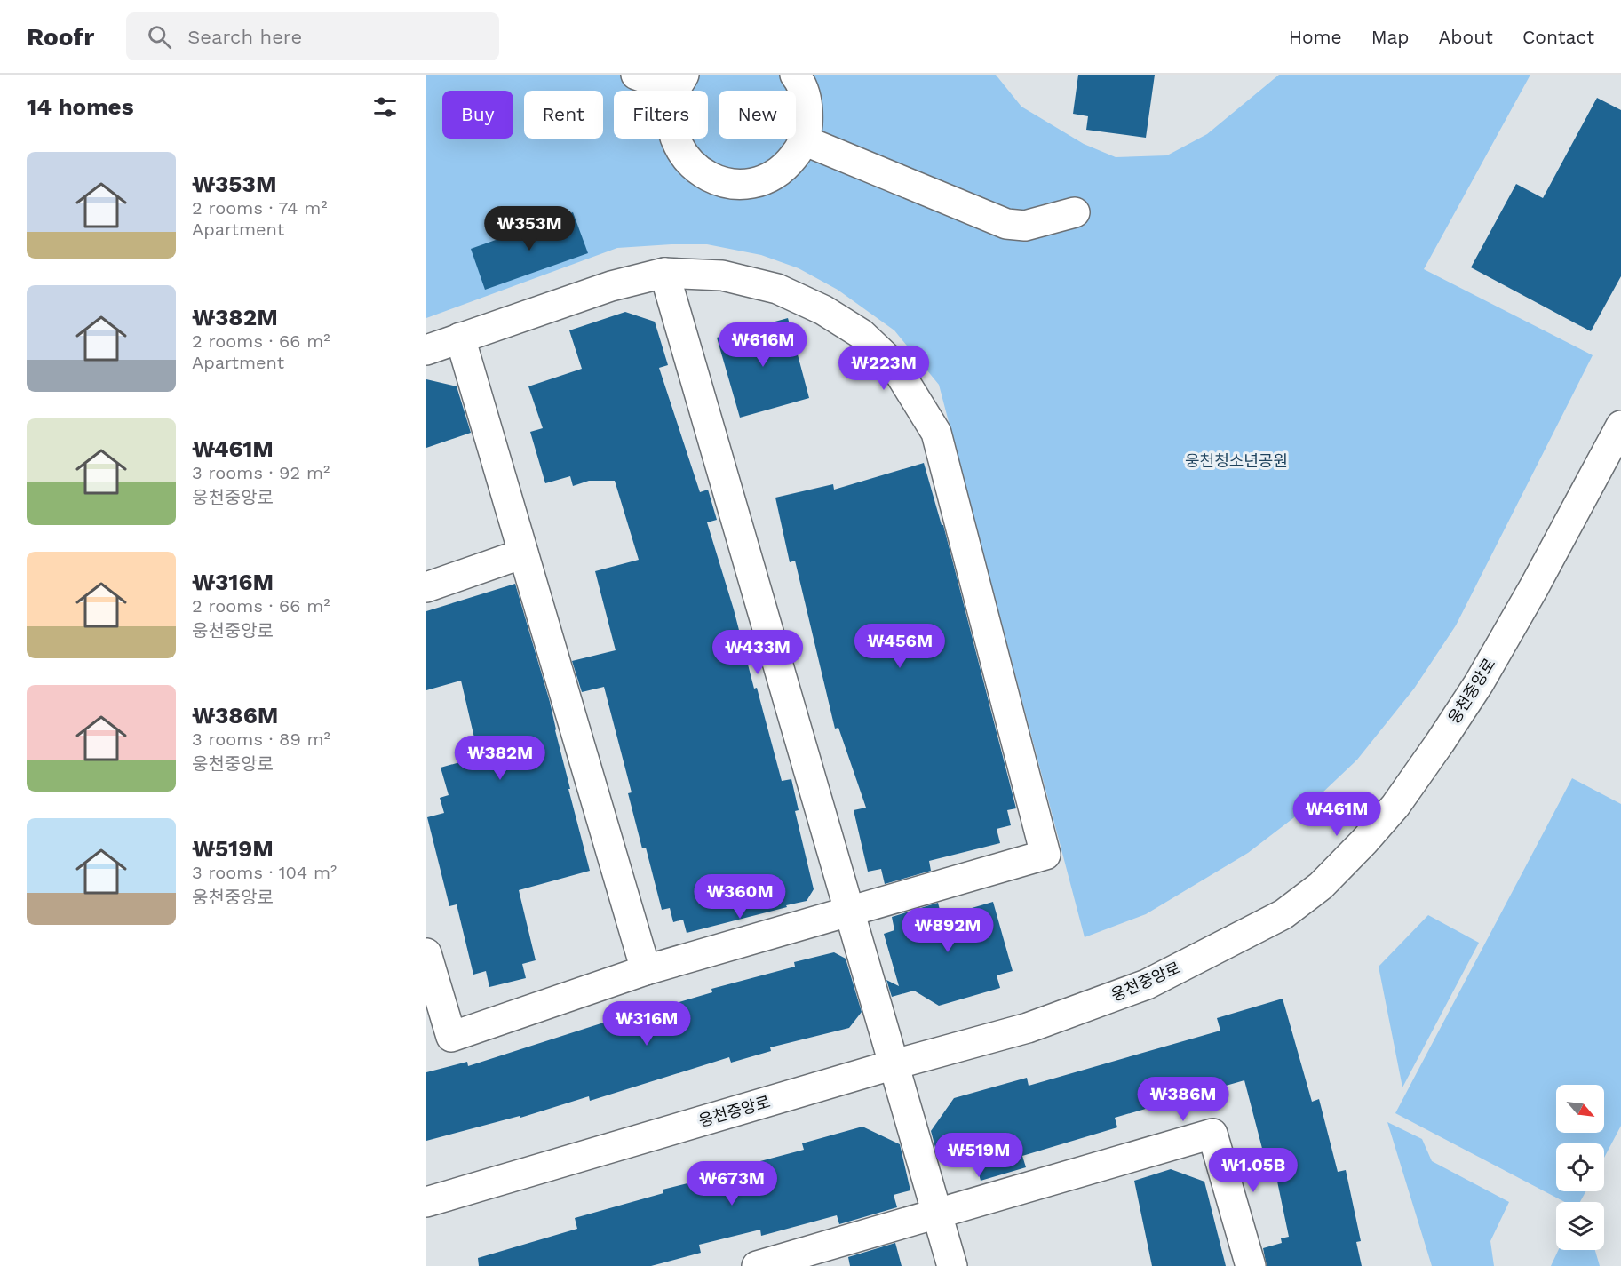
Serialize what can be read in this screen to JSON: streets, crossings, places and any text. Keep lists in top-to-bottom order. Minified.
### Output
{"streets":{"street":["웅천중앙로"]},"parks":["웅천청소년공원"],"north":"bottom right","page":{"header":"Roofr","search":"Search here","nav":["Home","Map","About","Contact"],"heading":"14 homes","chip":["Buy","Rent","Filters","New"],"list":[{"name":"₩353M","note":"2 rooms · 74 m² · Apartment"},{"name":"₩382M","note":"2 rooms · 66 m² · Apartment"},{"name":"₩461M","note":"3 rooms · 92 m² · 웅천중앙로"},{"name":"₩316M","note":"2 rooms · 66 m² · 웅천중앙로"},{"name":"₩386M","note":"3 rooms · 89 m² · 웅천중앙로"},{"name":"₩519M","note":"3 rooms · 104 m² · 웅천중앙로"}],"price":["₩353M","₩616M","₩223M","₩456M","₩433M","₩382M","₩461M","₩360M","₩892M","₩316M","₩386M","₩519M","₩1.05B","₩673M"]}}
